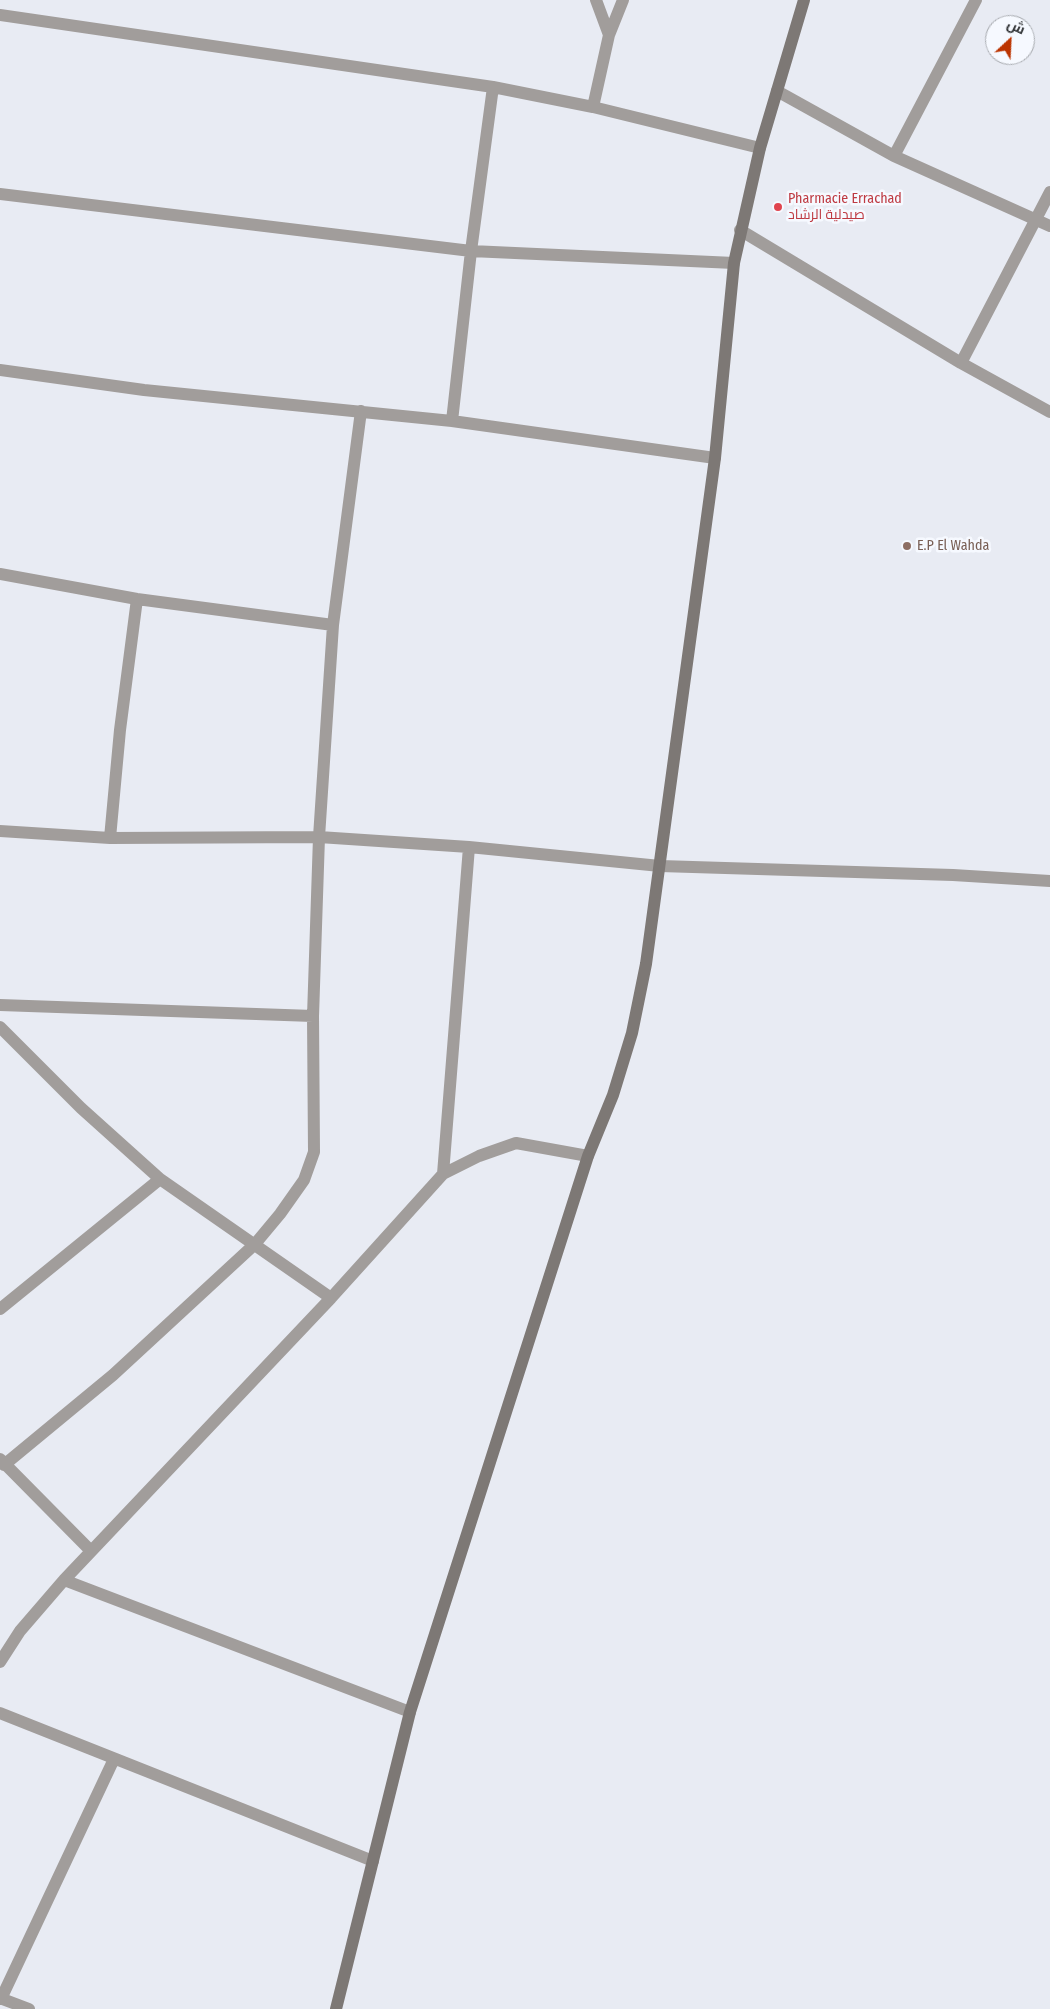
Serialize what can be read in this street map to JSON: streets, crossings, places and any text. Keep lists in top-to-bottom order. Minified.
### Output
{"places":["Pharmacie Errachad صيدلية الرشاد","E.P El Wahda"],"north":"top right"}
